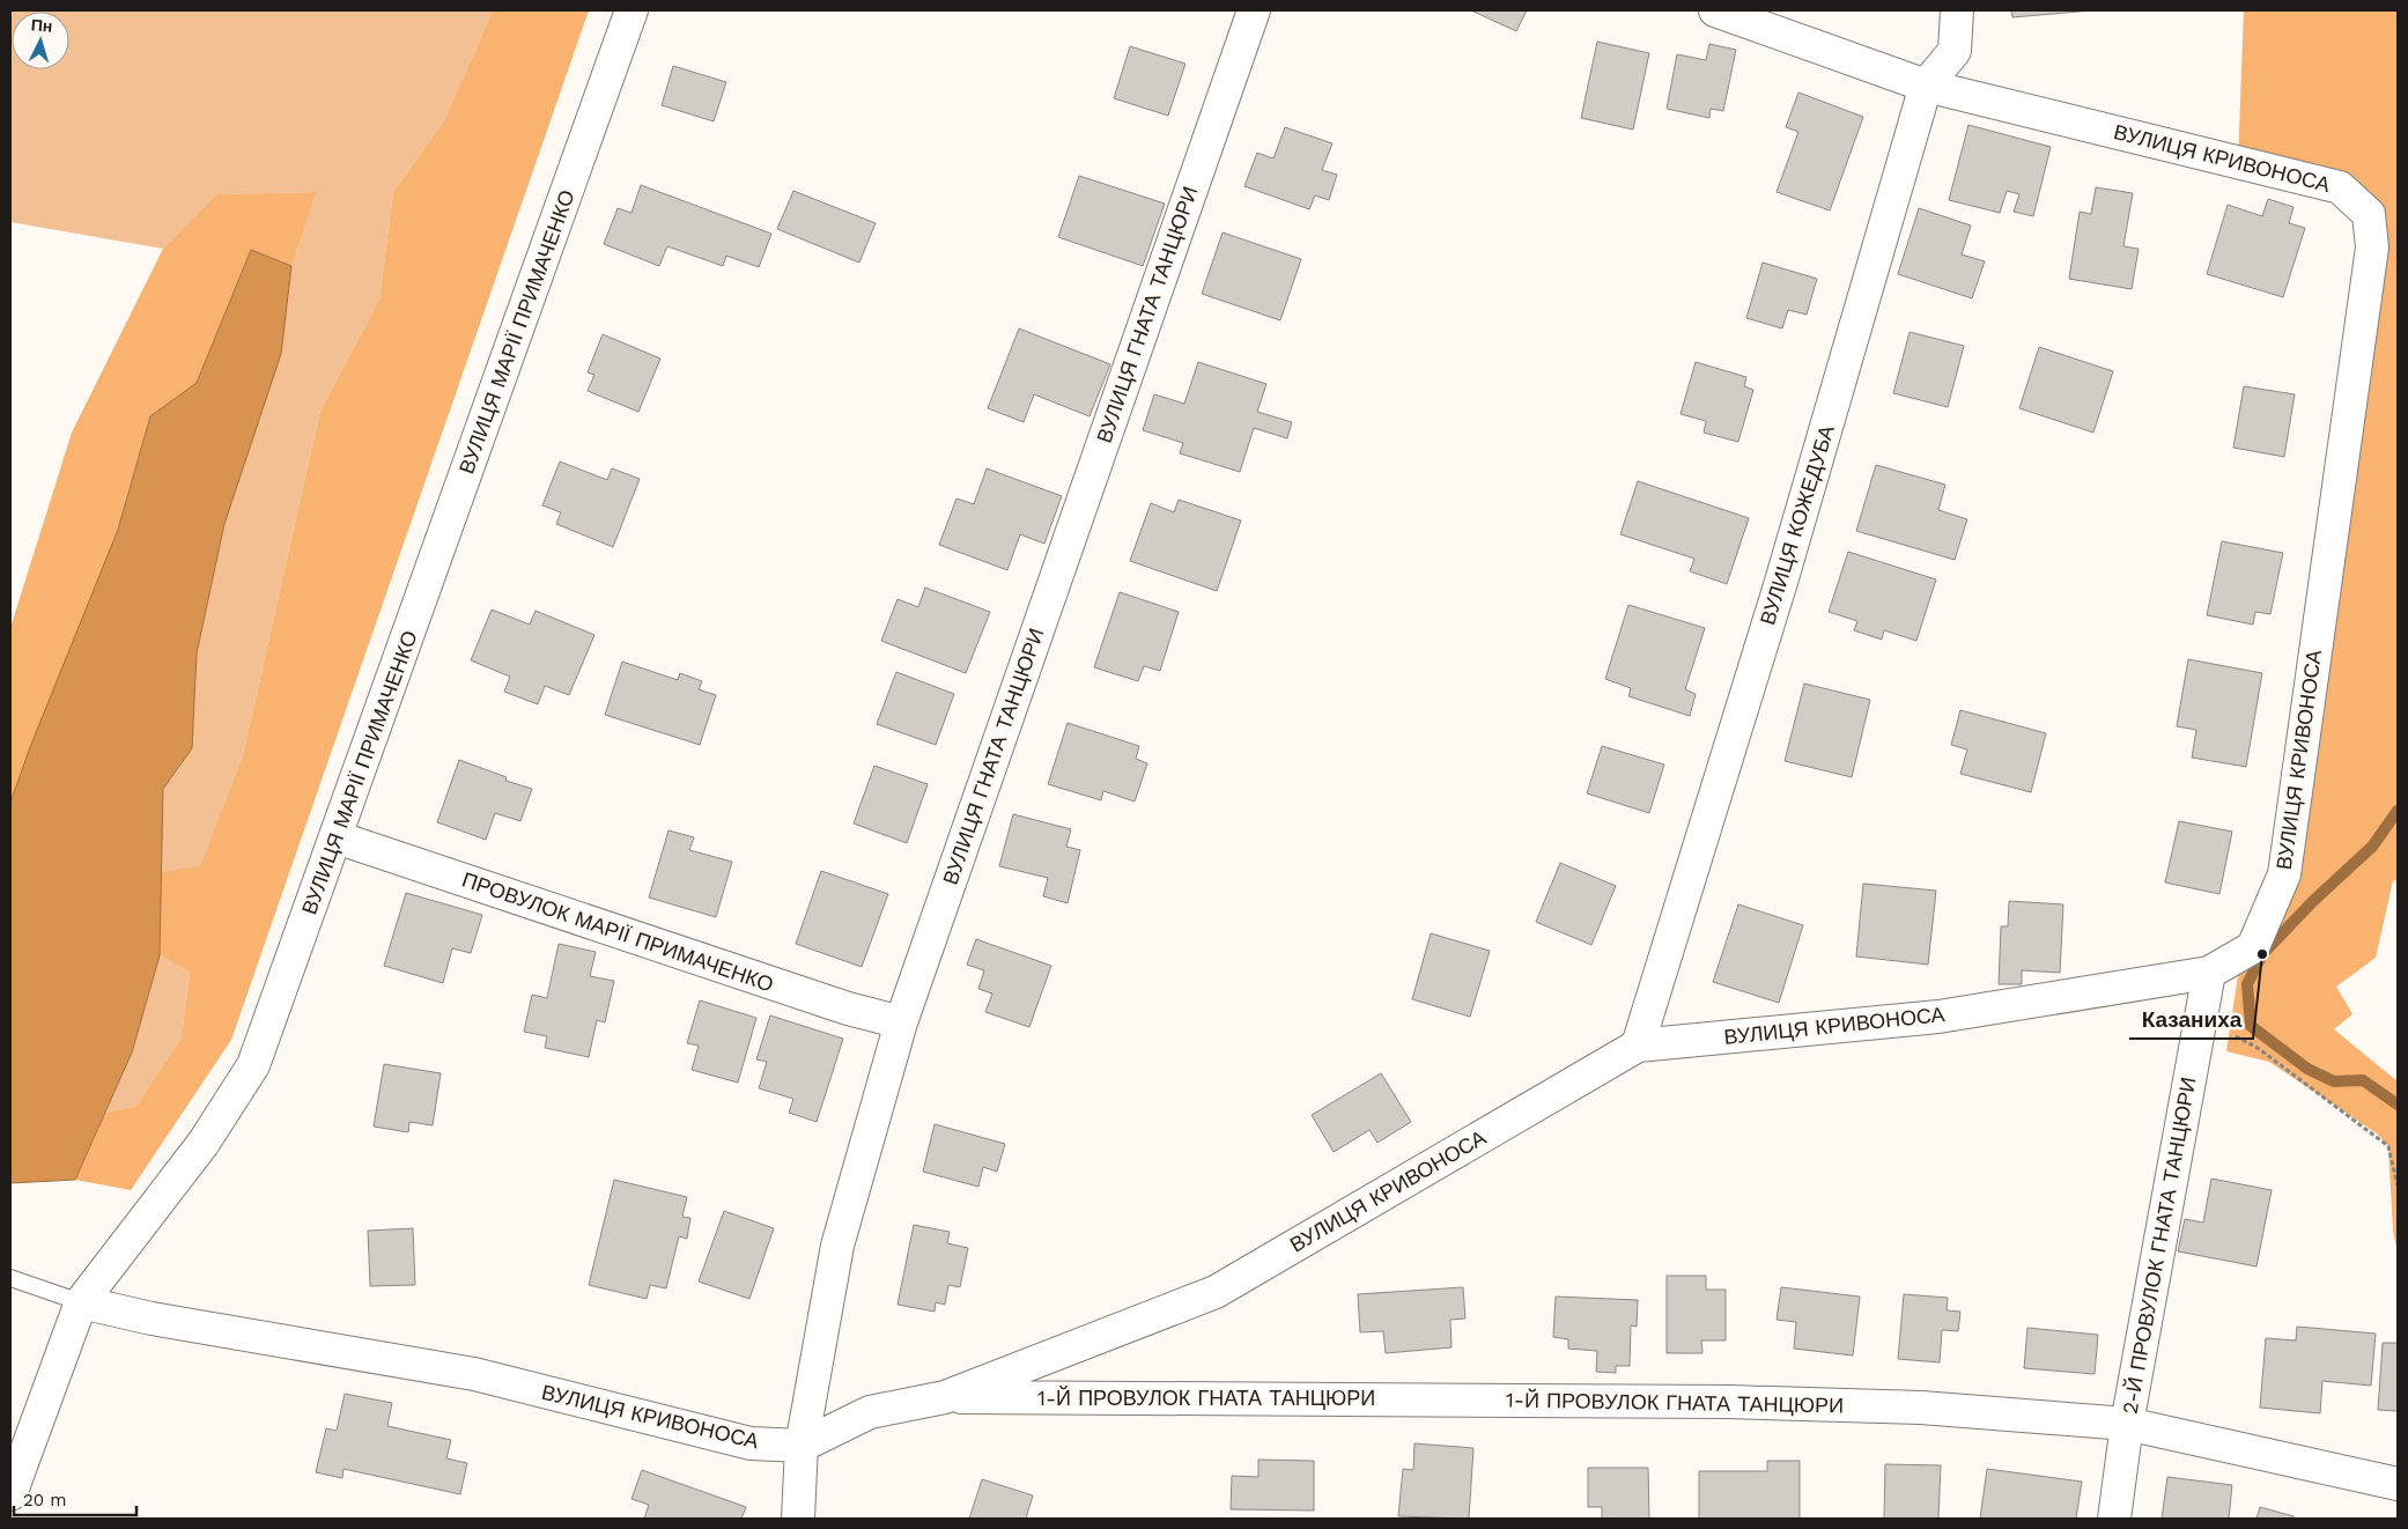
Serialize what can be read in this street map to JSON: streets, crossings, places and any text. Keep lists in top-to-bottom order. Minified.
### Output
{"streets":{"street":["ВУЛИЦЯ КРИВОНОСА","ВУЛИЦЯ ГНАТА ТАНЦЮРИ","ВУЛИЦЯ МАРІЇ ПРИМАЧЕНКО","ВУЛИЦЯ КОЖЕДУБА","ПРОВУЛОК МАРІЇ ПРИМАЧЕНКО","2-Й ПРОВУЛОК ГНАТА ТАНЦЮРИ","1-Й ПРОВУЛОК ГНАТА ТАНЦЮРИ"]},"crossings":[["ВУЛИЦЯ КРИВОНОСА","ВУЛИЦЯ ГНАТА ТАНЦЮРИ"],["ВУЛИЦЯ КРИВОНОСА","ВУЛИЦЯ МАРІЇ ПРИМАЧЕНКО"],["ВУЛИЦЯ КРИВОНОСА","ВУЛИЦЯ КОЖЕДУБА"],["ВУЛИЦЯ КРИВОНОСА","2-Й ПРОВУЛОК ГНАТА ТАНЦЮРИ"],["ВУЛИЦЯ КРИВОНОСА","1-Й ПРОВУЛОК ГНАТА ТАНЦЮРИ"],["ВУЛИЦЯ ГНАТА ТАНЦЮРИ","ПРОВУЛОК МАРІЇ ПРИМАЧЕНКО"],["ВУЛИЦЯ МАРІЇ ПРИМАЧЕНКО","ПРОВУЛОК МАРІЇ ПРИМАЧЕНКО"],["2-Й ПРОВУЛОК ГНАТА ТАНЦЮРИ","1-Й ПРОВУЛОК ГНАТА ТАНЦЮРИ"]],"places":["Казаниха"],"scale_bar":"20 m","north":"top"}
